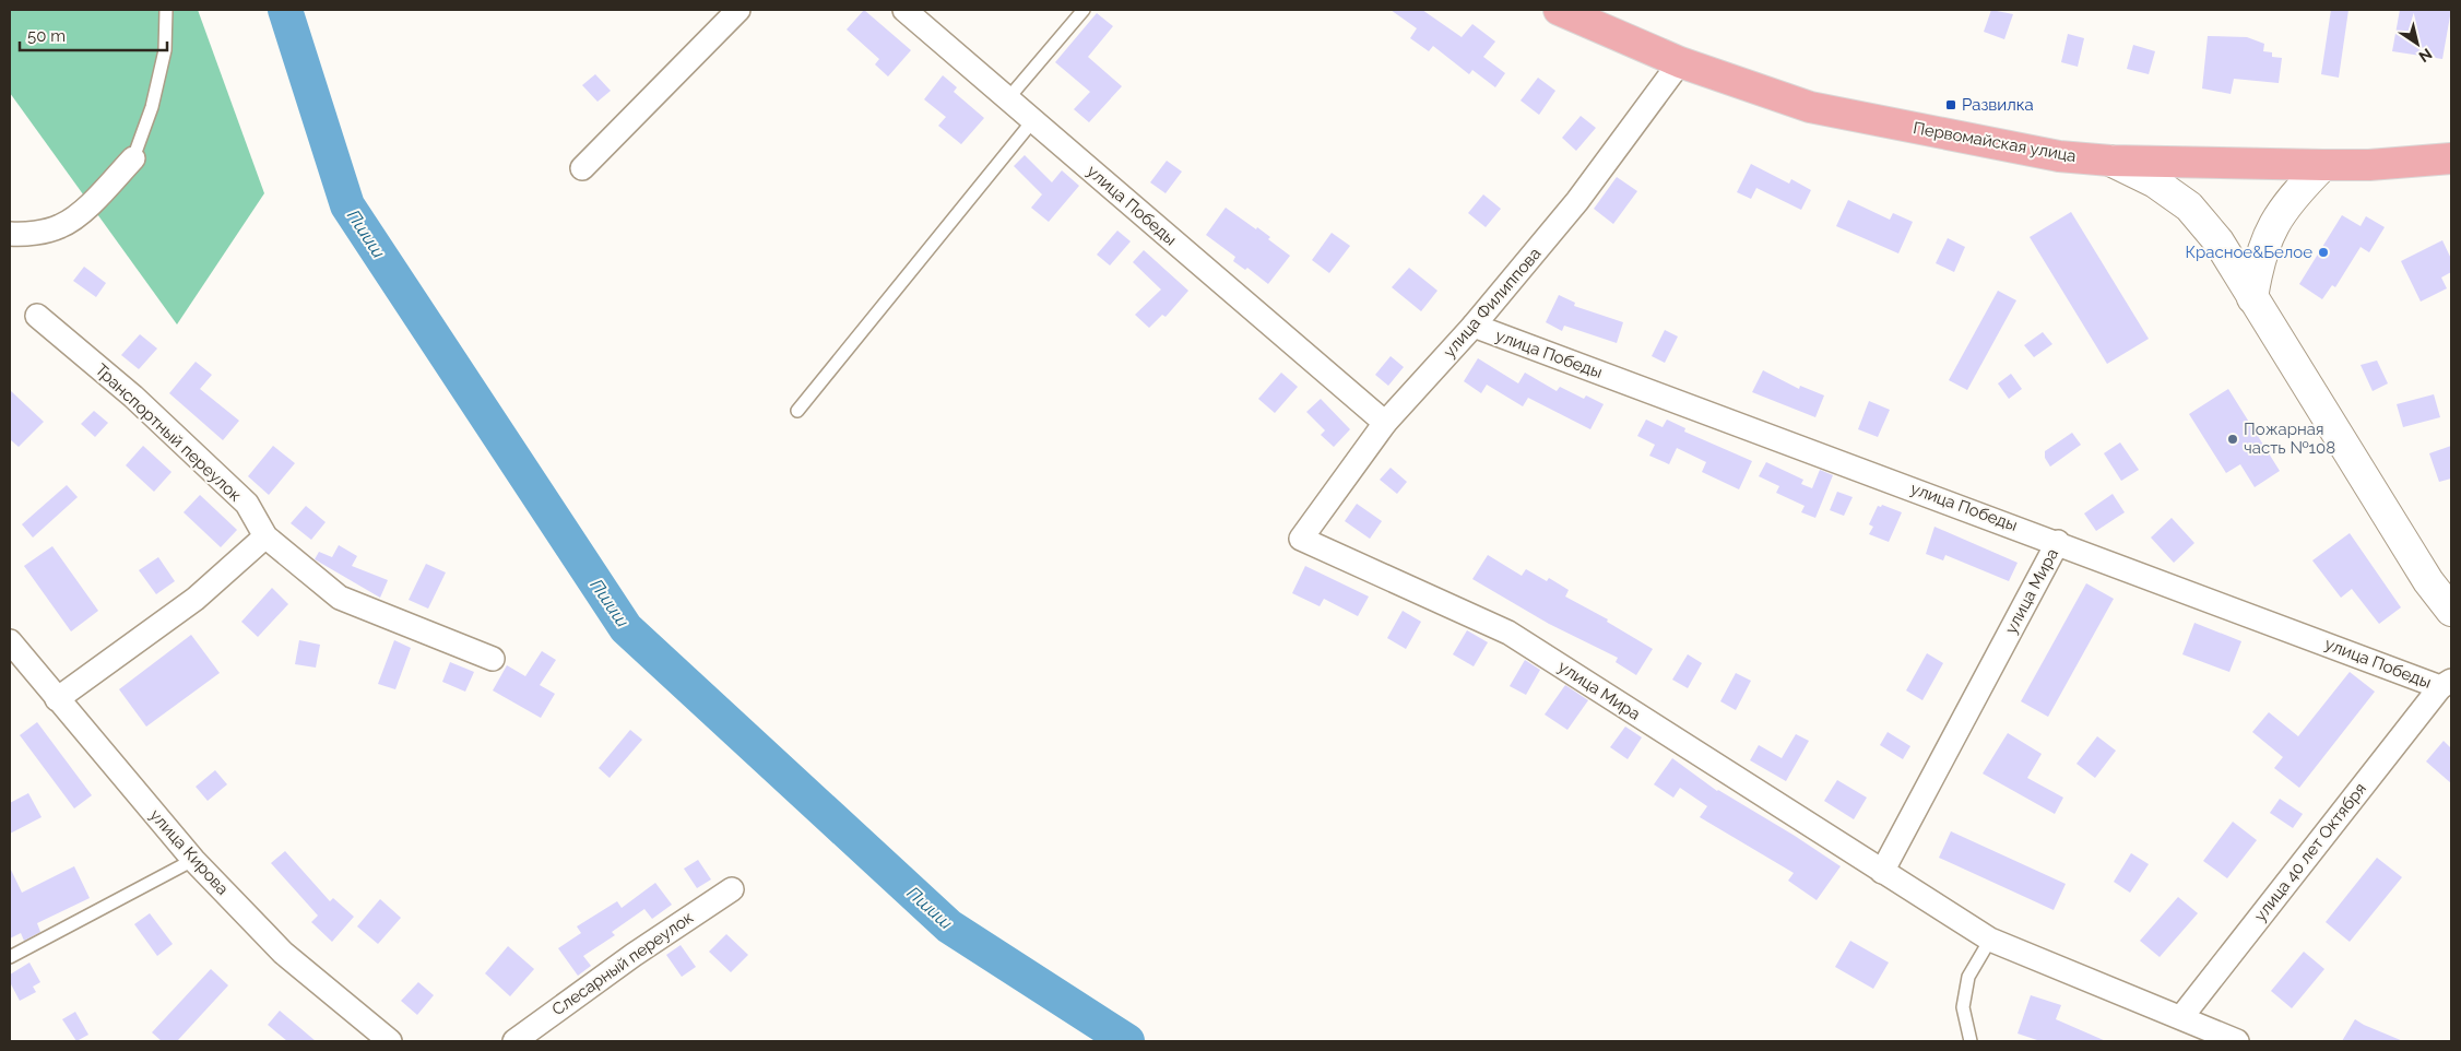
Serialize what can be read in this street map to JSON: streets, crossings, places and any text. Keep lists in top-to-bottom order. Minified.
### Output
{"streets":{"main road":["Первомайская улица"],"street":["улица Победы","улица Филиппова","Транспортный переулок","улица Мира","улица Кирова","улица 40 лет Октября","Слесарный переулок"]},"crossings":[["Первомайская улица","улица Филиппова"],["улица Победы","улица Филиппова"],["улица Победы","улица Мира"],["улица Победы","улица 40 лет Октября"],["улица Филиппова","улица Мира"],["улица Мира","улица 40 лет Октября"]],"water":["Пшиш"],"places":{"transit":["Развилка"],"other":["Красное&Белое","Пожарная часть №108"]},"scale_bar":"50 m","north":"bottom right"}
